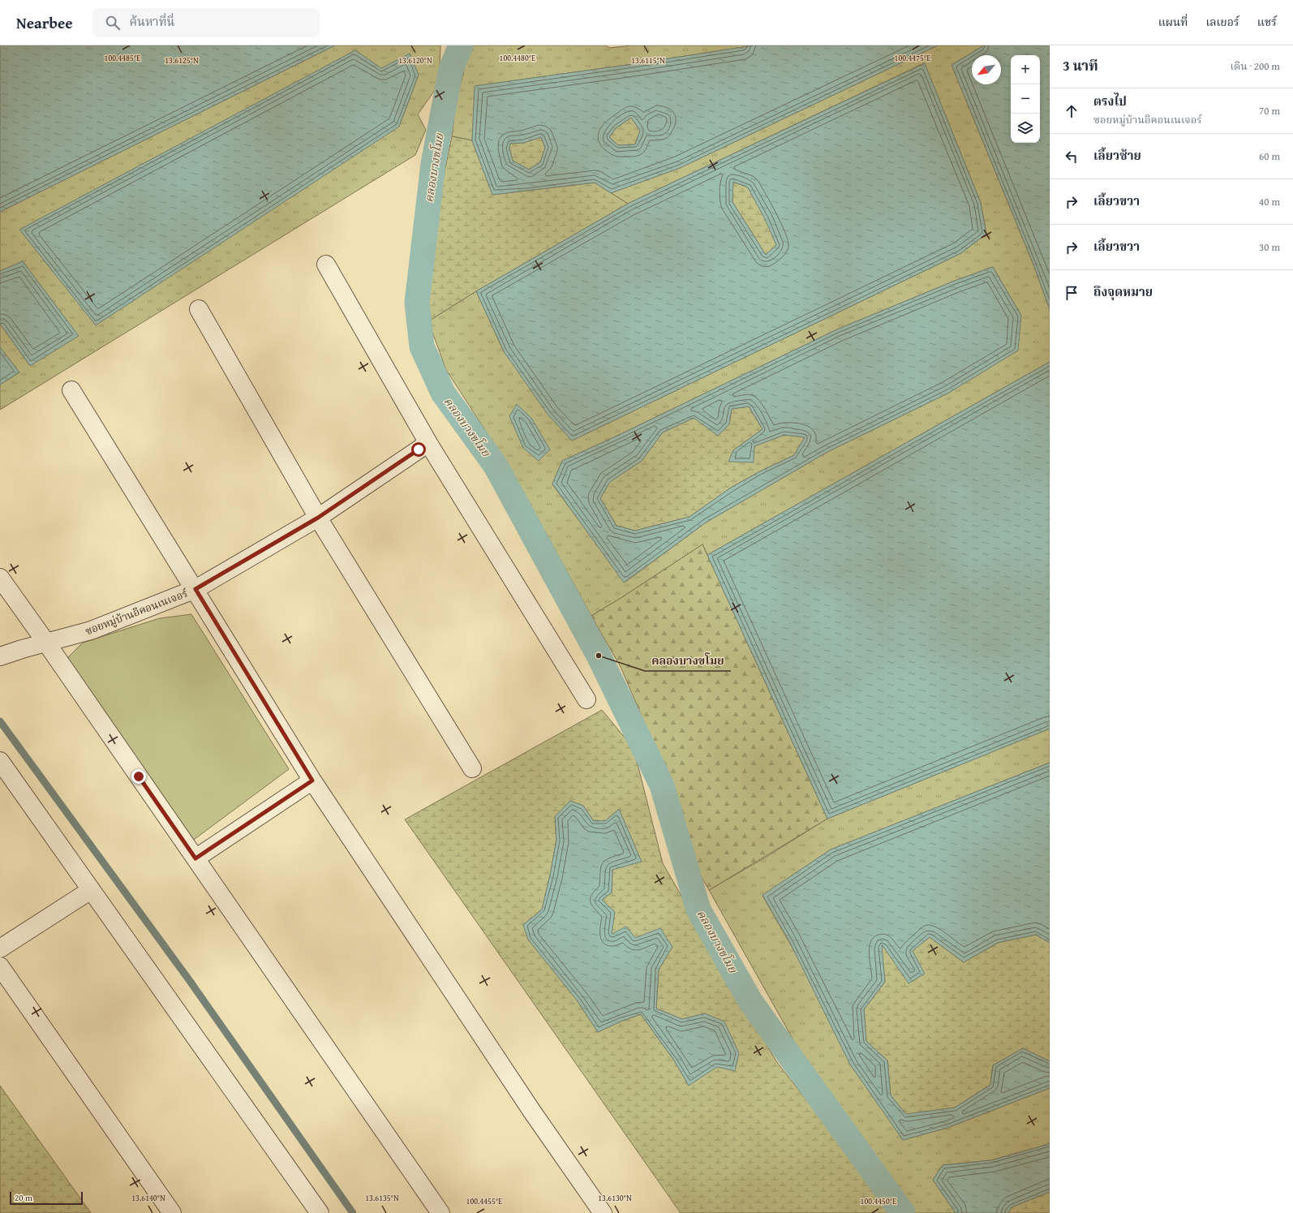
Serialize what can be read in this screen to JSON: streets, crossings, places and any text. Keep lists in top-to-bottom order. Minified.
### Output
{"streets":{"street":["ซอยหมู่บ้านอิคอนเนเจอร์"]},"water":["คลองบางขโมย"],"places":["คลองบางขโมย"],"scale_bar":"20 m","north":"bottom left","page":{"header":"Nearbee","search":"ค้นหาที่นี่","nav":["แผนที่","เลเยอร์","แชร์"],"heading":["3 นาที","เดิน · 200 m"],"map_buttons":["+","−"],"list":[["ตรงไป","ซอยหมู่บ้านอิคอนเนเจอร์","70 m"],["เลี้ยวซ้าย","60 m"],["เลี้ยวขวา","40 m"],["เลี้ยวขวา","30 m"],"ถึงจุดหมาย"],"scale":"20 m"},"coordinates":["100.4485°E","100.4480°E","100.4475°E","13.6125°N","13.6120°N","13.6115°N","13.6140°N","13.6135°N","13.6130°N","100.4455°E","100.4450°E"]}
